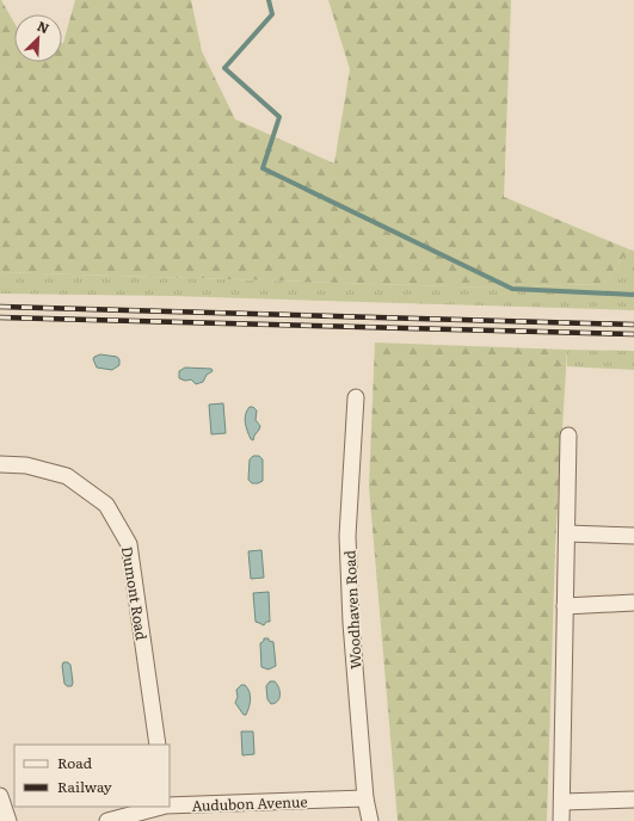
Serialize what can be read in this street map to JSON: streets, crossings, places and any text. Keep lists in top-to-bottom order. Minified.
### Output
{"streets":{"street":["Dumont Road","Woodhaven Road","Audubon Avenue"]},"crossings":[["Woodhaven Road","Audubon Avenue"]],"legend":["Road","Railway"],"north":"top right"}
